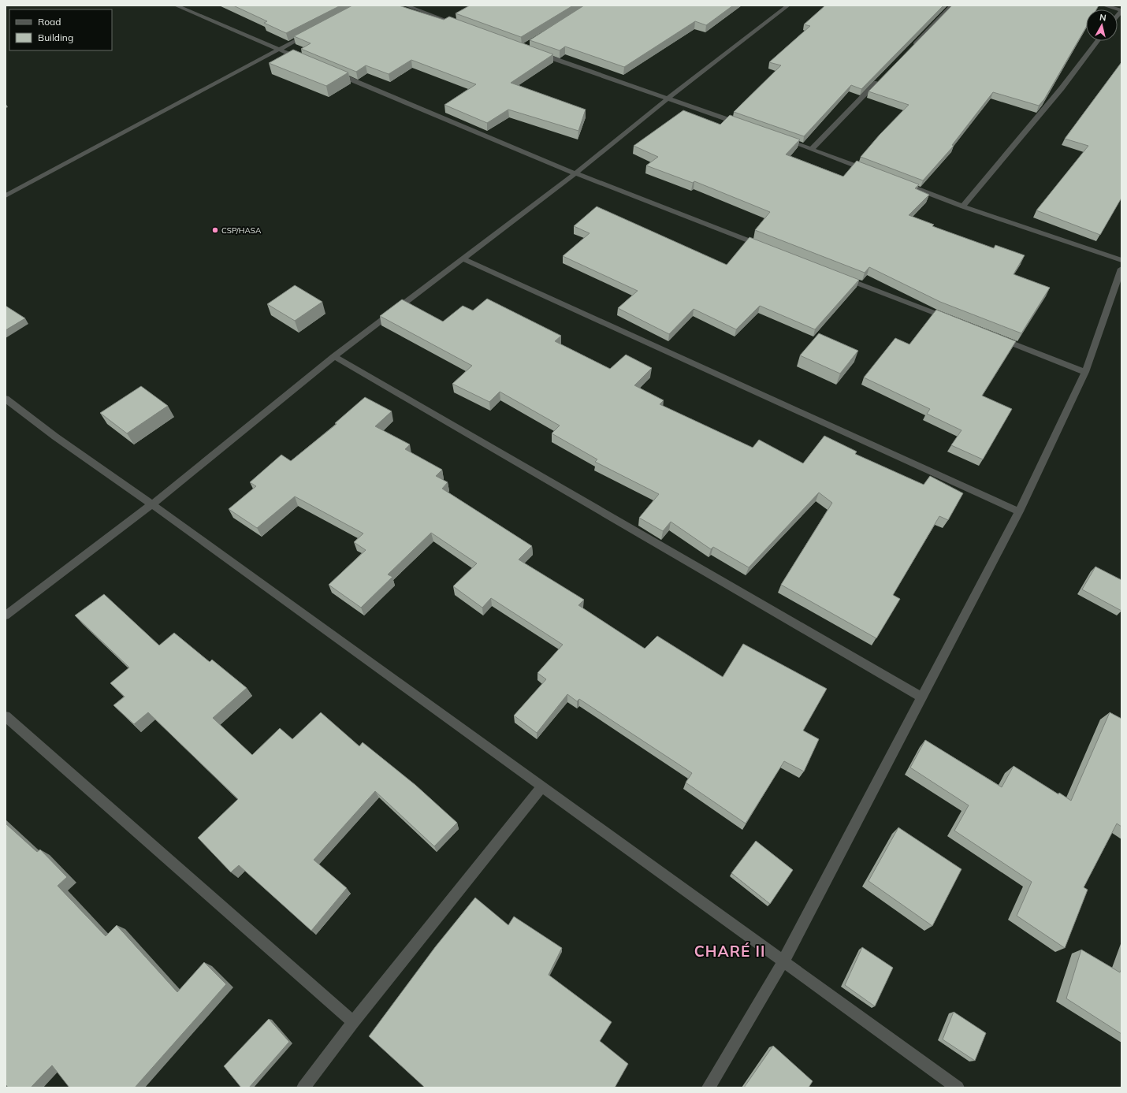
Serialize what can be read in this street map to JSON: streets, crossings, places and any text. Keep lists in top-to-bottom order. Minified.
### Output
{"districts":["CHARÉ II"],"places":["CSP/HASA"],"legend":["Road","Building"],"north":"top"}
